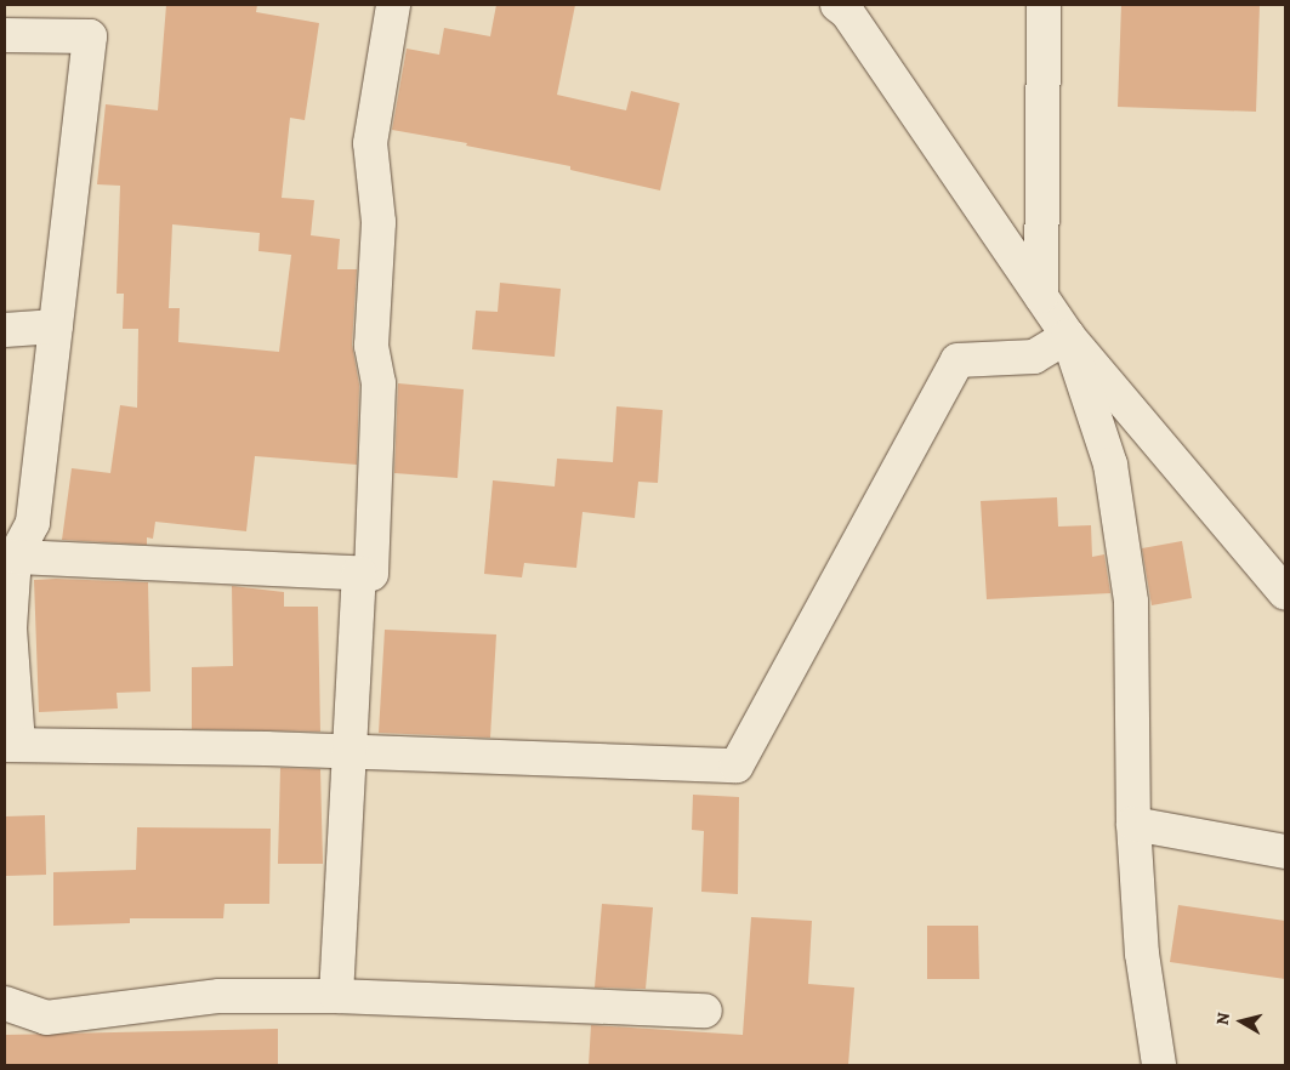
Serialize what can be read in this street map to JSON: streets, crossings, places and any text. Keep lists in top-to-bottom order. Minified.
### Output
{"north":"left"}
